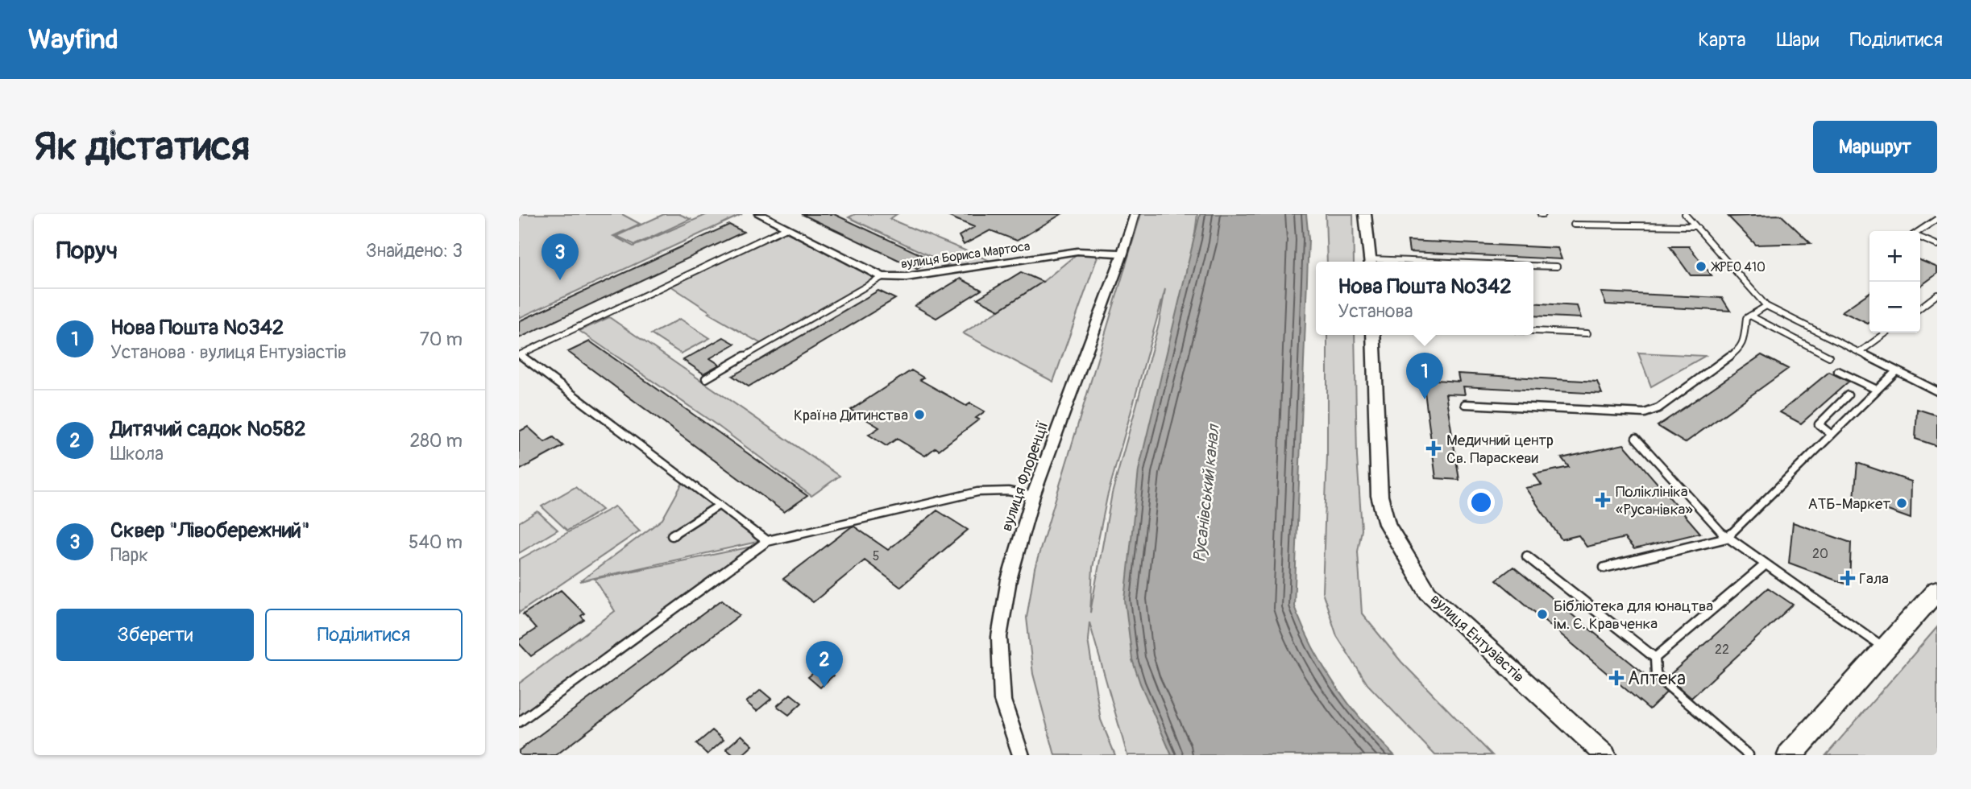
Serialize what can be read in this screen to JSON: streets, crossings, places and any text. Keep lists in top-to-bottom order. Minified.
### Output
{"streets":{"street":["вулиця Бориса Мартоса","вулиця Флоренції","вулиця Ентузіастів"]},"crossings":[["вулиця Бориса Мартоса","вулиця Флоренції"]],"water":["Русанівський канал"],"places":{"other":["ЖРЕО 410","Країна Дитинства","АТБ-Маркет","Бібліотека для юнацтва ім. Є. Кравченка"],"health":["Медичний центр Св. Параскеви","Поліклініка «Русанівка»","Гала","Аптека"]},"house_numbers":["20","5","22"],"page":{"header":"Wayfind","nav":["Карта","Шари","Поділитися"],"buttons":["Маршрут",["Зберегти","Поділитися"]],"title":"Як дістатися","heading":["Поруч","Знайдено: 3"],"map_buttons":["+","−"],"pins":["3","1","2"],"popup":["Нова Пошта №342","Установа"],"list":[{"mark":"1","name":"Нова Пошта №342","note":"Установа · вулиця Ентузіастів","value":"70 m"},{"mark":"2","name":"Дитячий садок №582","note":"Школа","value":"280 m"},{"mark":"3","name":"Сквер \"Лівобережний\"","note":"Парк","value":"540 m"}]}}
